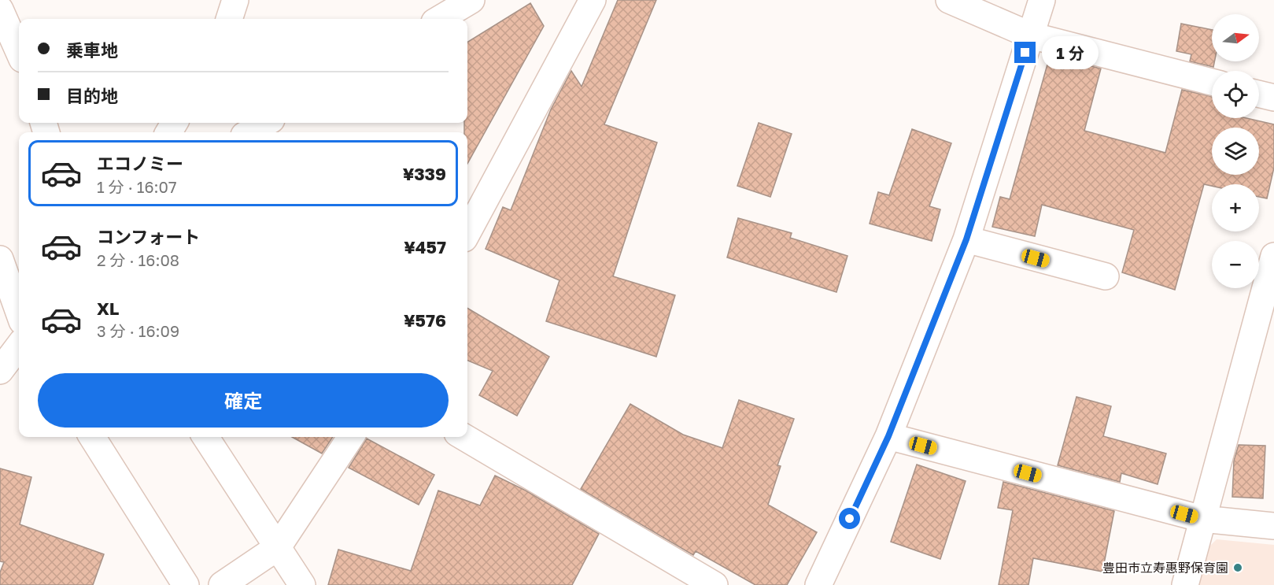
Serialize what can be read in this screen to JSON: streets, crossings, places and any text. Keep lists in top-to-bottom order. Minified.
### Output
{"places":["豊田市立寿惠野保育園"],"north":"right","page":{"map_buttons":["+","−"],"banner":["乗車地","目的地"],"bubble":"1 分","list":[{"name":"エコノミー","note":"1 分 · 16:07","value":"¥339"},{"name":"コンフォート","note":"2 分 · 16:08","value":"¥457"},{"name":"XL","note":"3 分 · 16:09","value":"¥576"}],"buttons":"確定"}}
